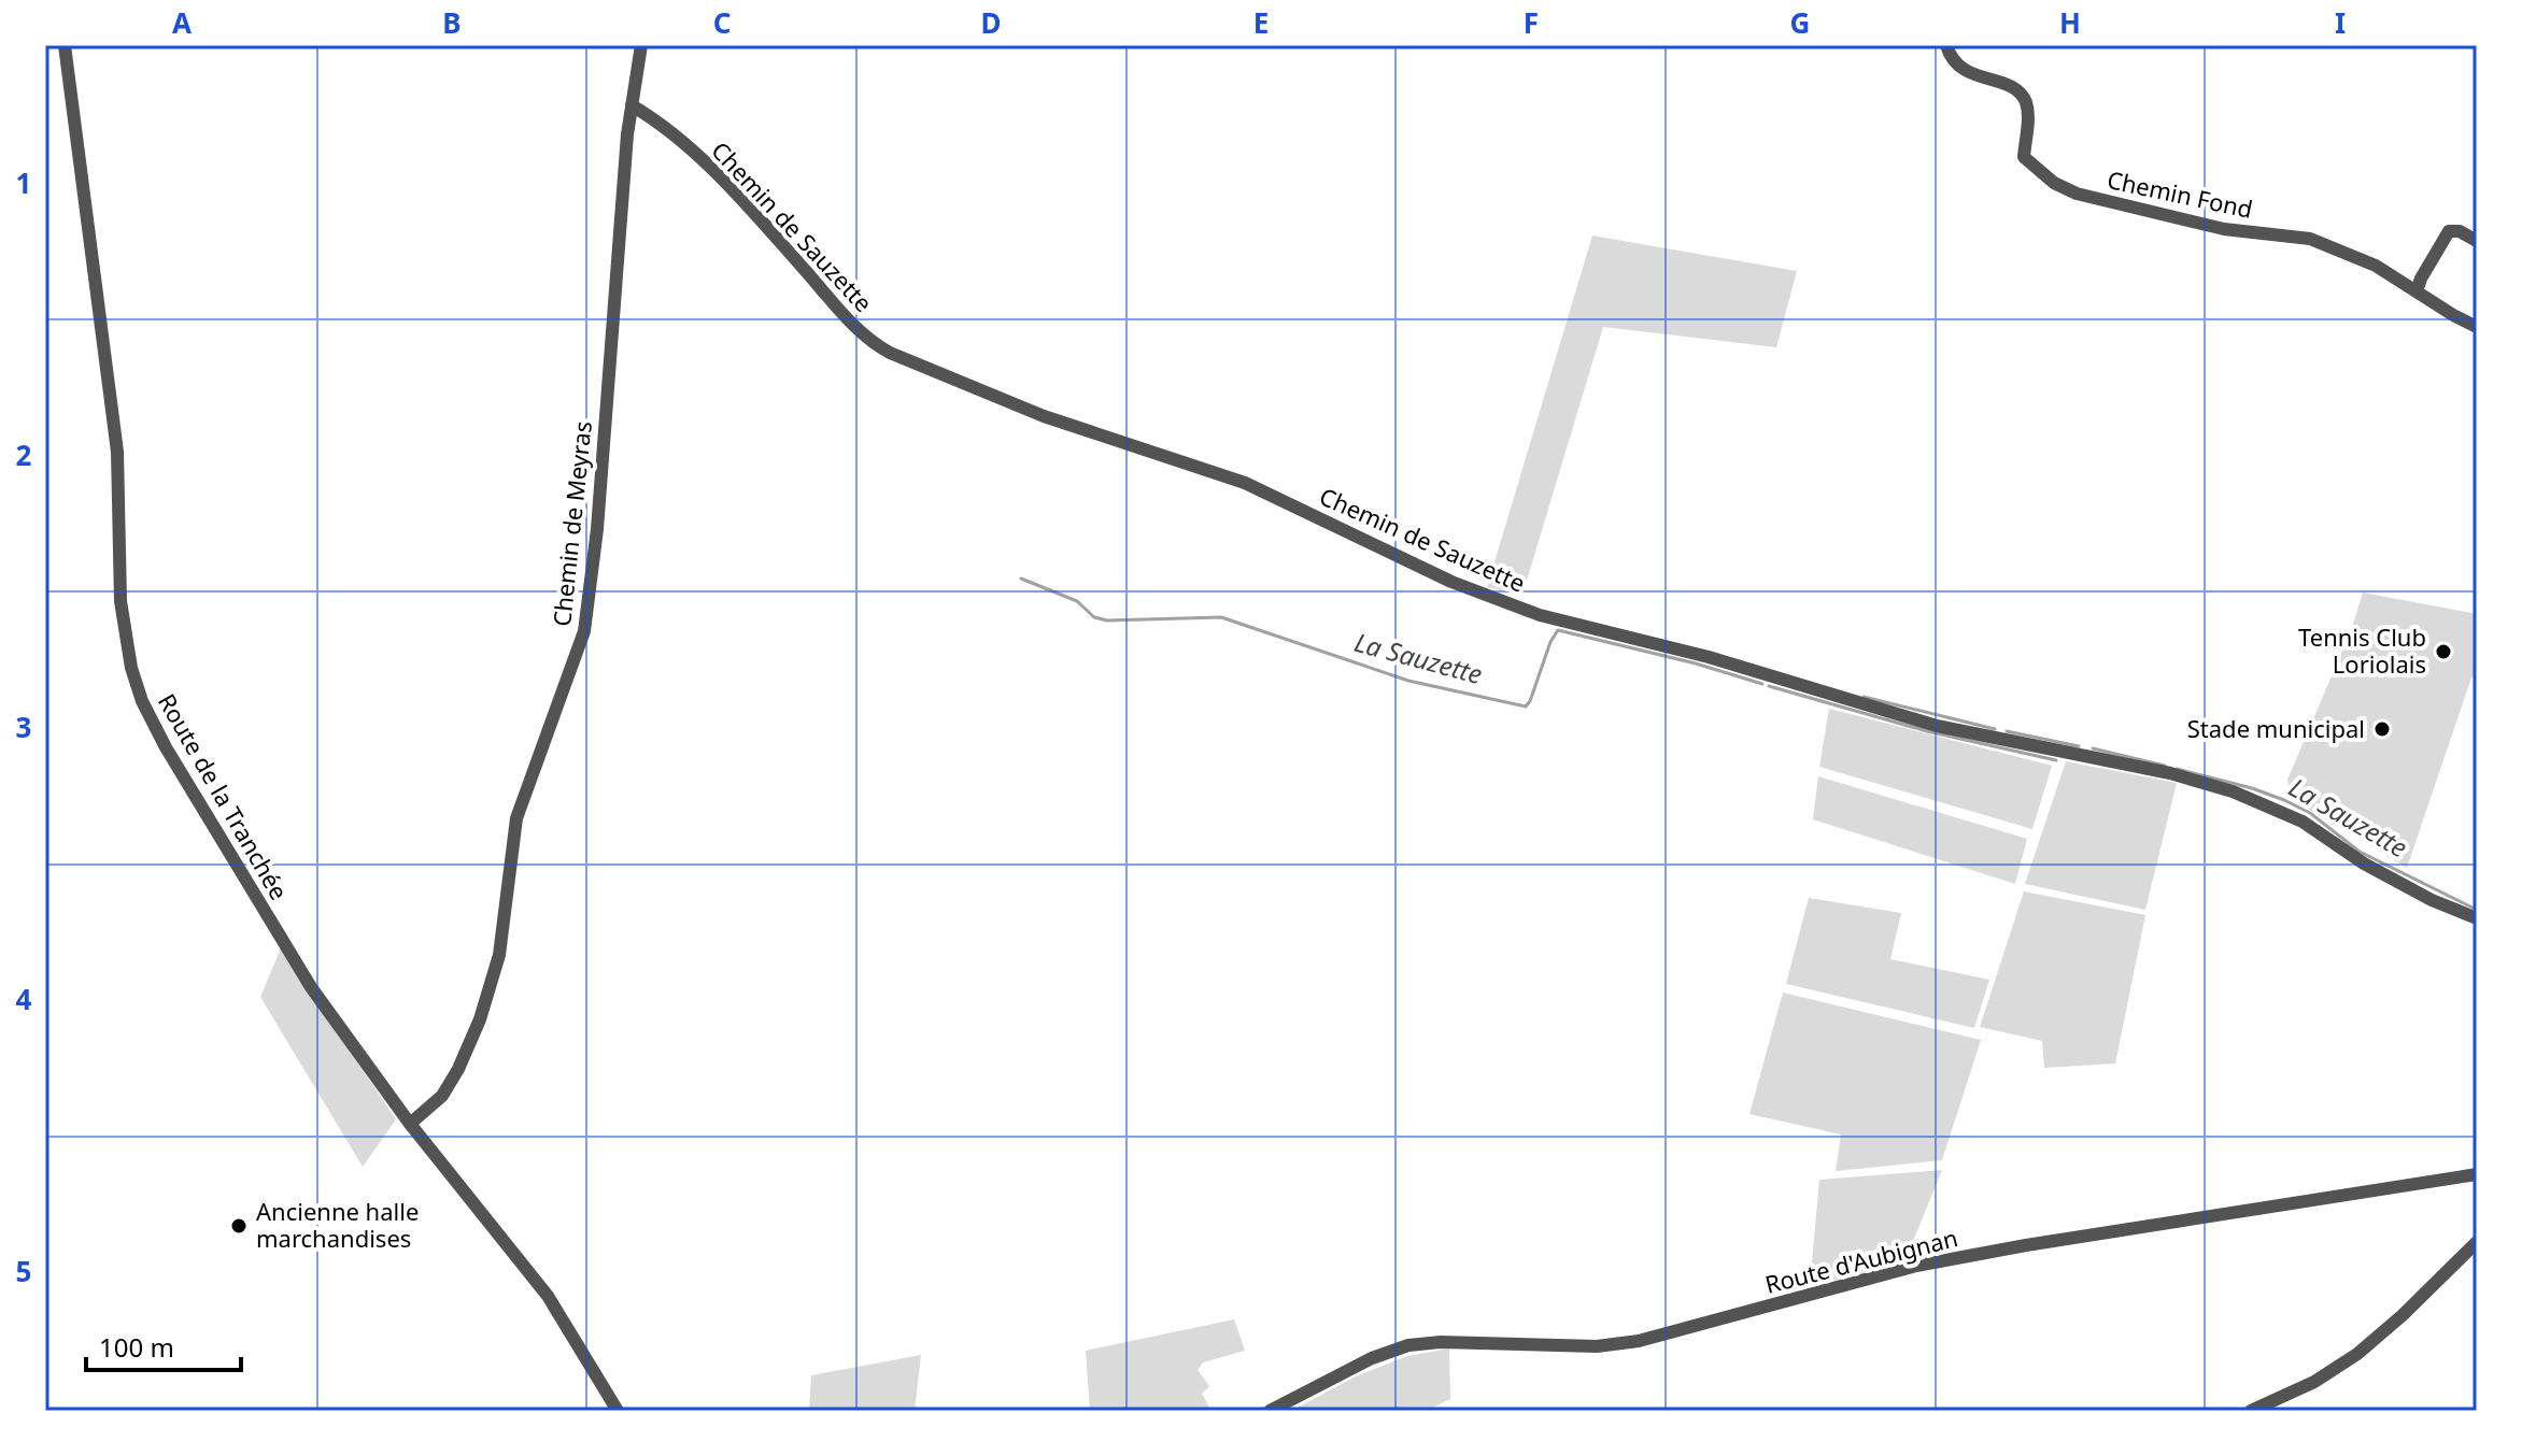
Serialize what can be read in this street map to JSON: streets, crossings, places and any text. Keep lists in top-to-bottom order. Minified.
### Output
{"streets":{"street":["Chemin Fond","Chemin de Sauzette","Chemin de Meyras","Route de la Tranchée","Route d'Aubignan"]},"crossings":[["Chemin de Sauzette","Chemin de Meyras"],["Chemin de Meyras","Route de la Tranchée"]],"water":["La Sauzette"],"places":["Tennis Club Loriolais","Stade municipal","Ancienne halle marchandises"],"scale_bar":"100 m","grid":{"columns":["A","B","C","D","E","F","G","H","I"],"rows":["1","2","3","4","5"]}}
